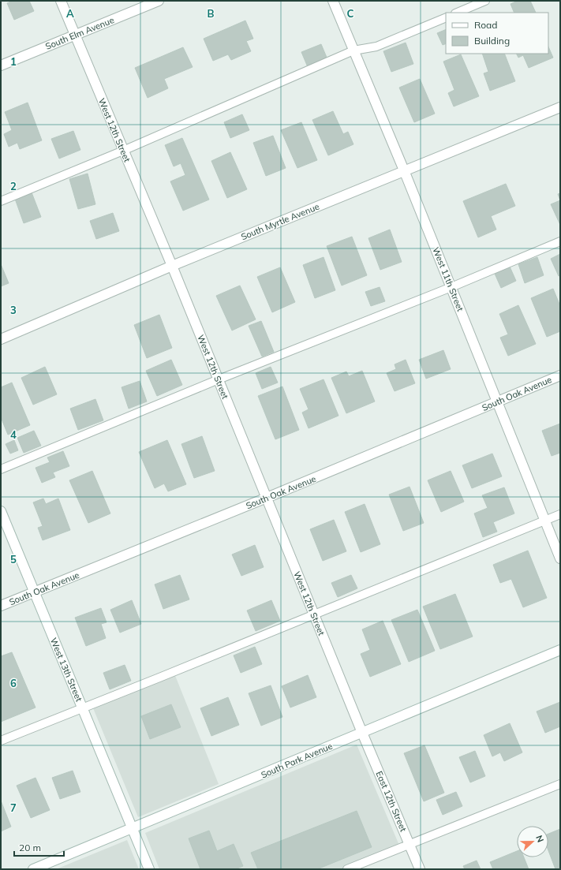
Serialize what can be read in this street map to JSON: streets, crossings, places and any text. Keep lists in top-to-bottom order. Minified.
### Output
{"streets":{"street":["South Elm Avenue","West 12th Street","South Myrtle Avenue","West 11th Street","South Oak Avenue","West 13th Street","South Park Avenue","East 12th Street"]},"crossings":[["South Elm Avenue","West 12th Street"],["West 12th Street","South Myrtle Avenue"],["West 12th Street","South Oak Avenue"],["West 12th Street","South Park Avenue"],["West 12th Street","East 12th Street"],["South Myrtle Avenue","West 11th Street"],["West 11th Street","South Oak Avenue"],["South Oak Avenue","West 13th Street"],["West 13th Street","South Park Avenue"],["South Park Avenue","East 12th Street"]],"legend":["Road","Building"],"scale_bar":"20 m","north":"right","grid":{"columns":["A","B","C"],"rows":["1","2","3","4","5","6","7"]}}
